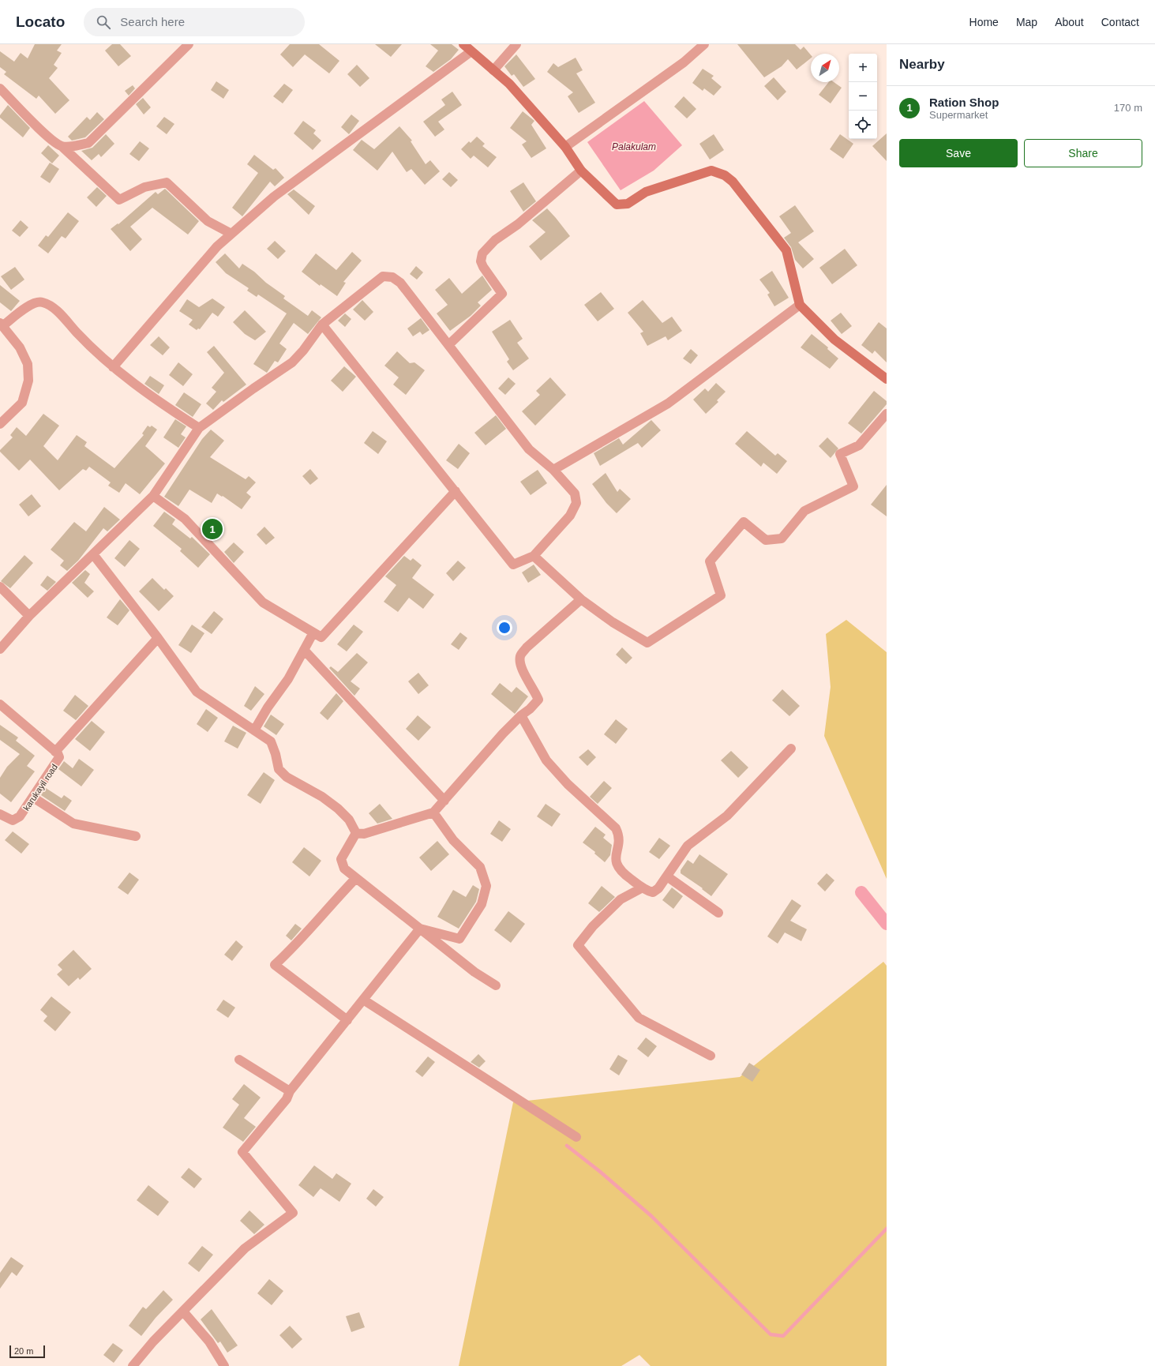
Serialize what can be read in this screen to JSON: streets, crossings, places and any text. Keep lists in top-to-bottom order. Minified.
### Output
{"streets":{"street":["karukayil road"]},"water":["Palakulam"],"scale_bar":"20 m","north":"top right","page":{"header":"Locato","search":"Search here","nav":["Home","Map","About","Contact"],"heading":"Nearby","map_buttons":["+","−"],"list":[{"mark":"1","name":"Ration Shop","note":"Supermarket","value":"170 m"}],"buttons":["Save","Share"],"pins":"1","scale":"20 m"}}
